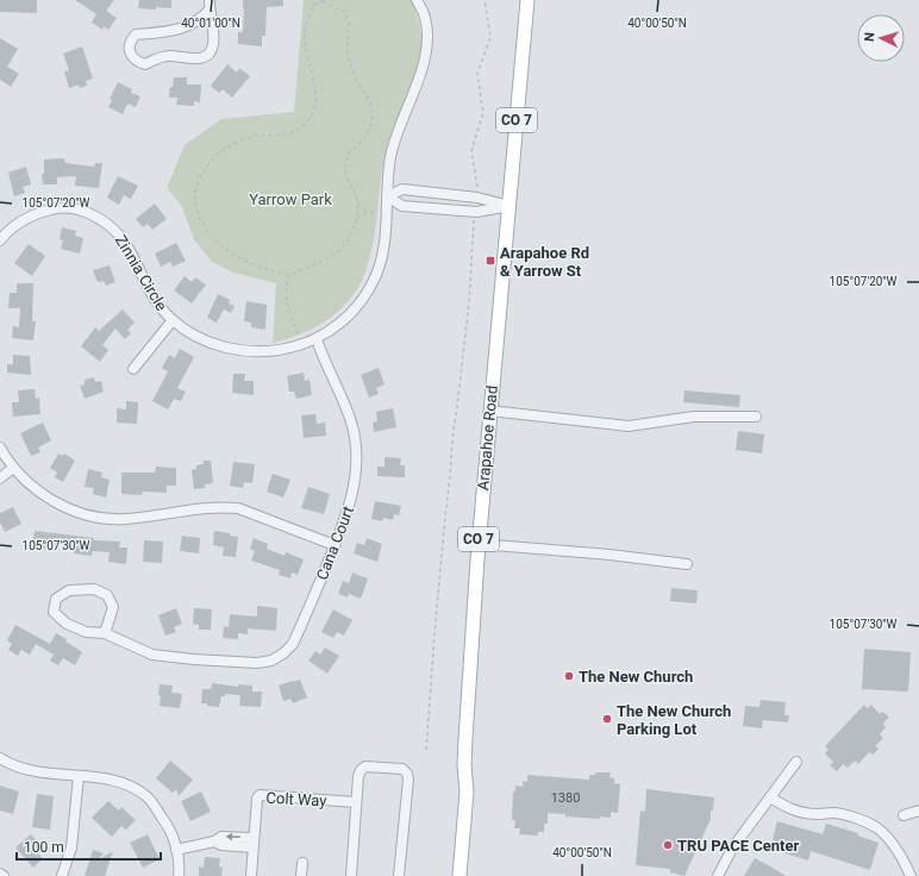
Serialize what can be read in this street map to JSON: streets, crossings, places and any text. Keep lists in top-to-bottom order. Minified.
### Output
{"streets":{"main road":["CO 7","Arapahoe Road"],"street":["Zinnia Circle","Cana Court","Colt Way"]},"crossings":[["Zinnia Circle","Cana Court"]],"parks":["Yarrow Park"],"places":{"transit":["Arapahoe Rd & Yarrow St"],"other":["The New Church","The New Church Parking Lot","TRU PACE Center"]},"house_numbers":["1380"],"scale_bar":"100 m","north":"left","coordinates":["40°01'00\"N","40°00'50\"N","105°07'20\"W","105°07'30\"W"]}
